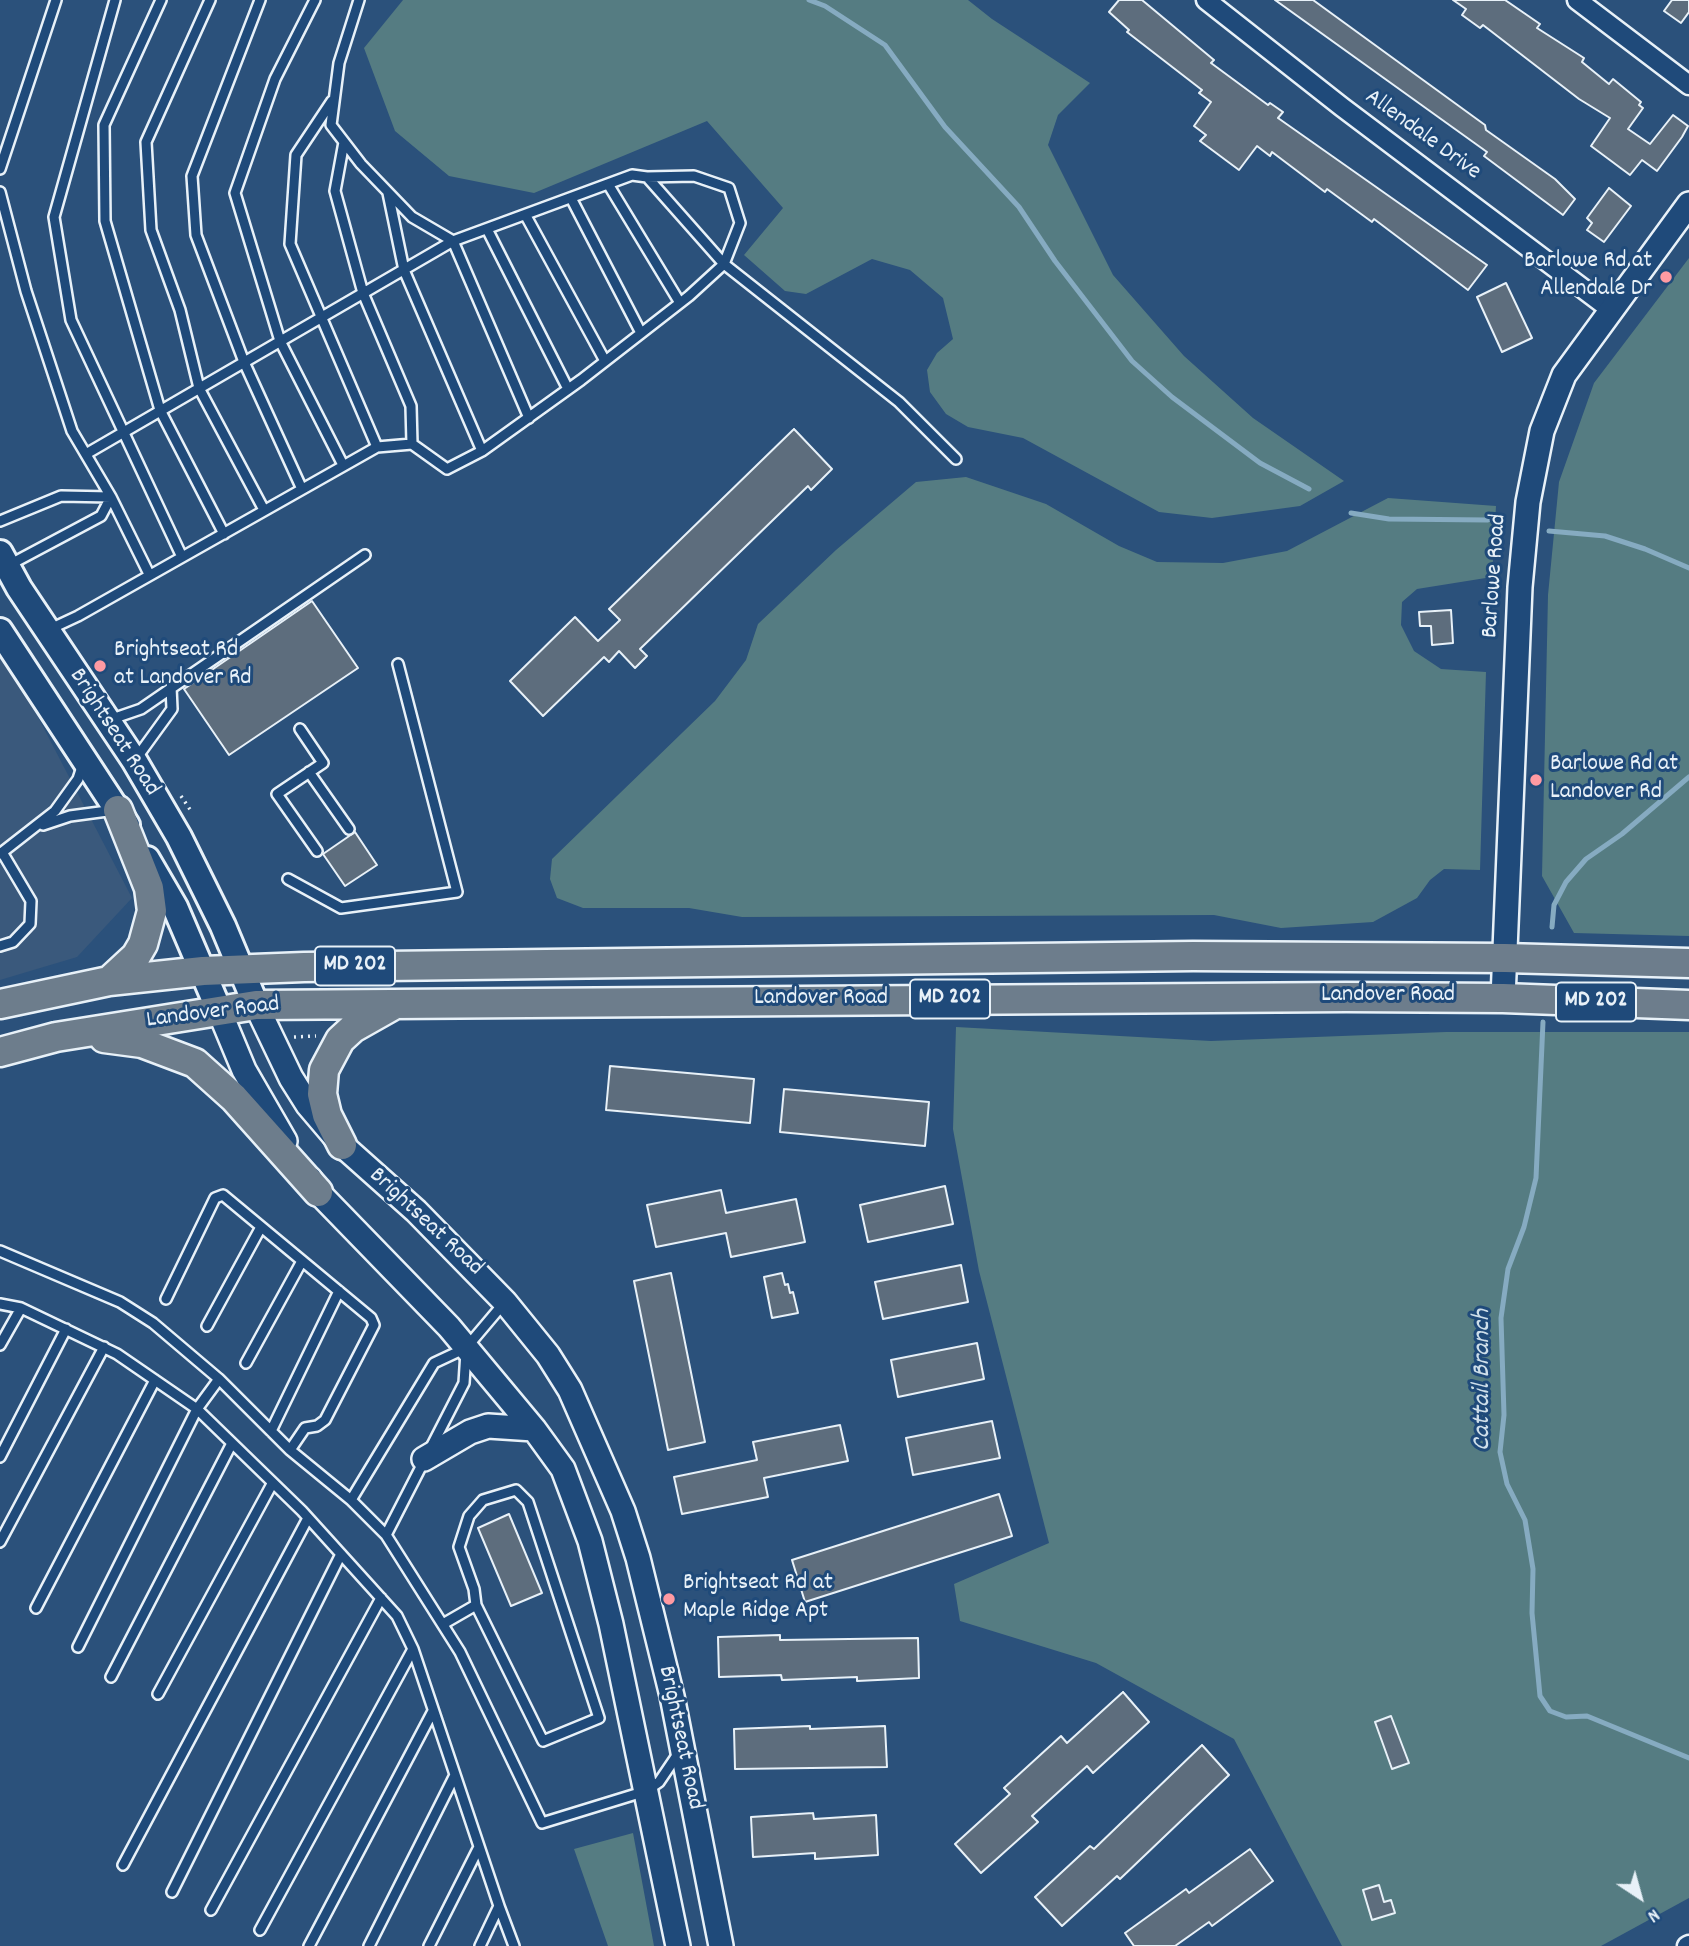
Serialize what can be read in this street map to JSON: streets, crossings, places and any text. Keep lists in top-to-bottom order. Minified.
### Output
{"streets":{"main road":["Brightseat Road","MD 202","Landover Road"],"street":["Allendale Drive","Barlowe Road"]},"crossings":[["Allendale Drive","Barlowe Road"],["Barlowe Road","Landover Road"],["Brightseat Road","Landover Road"]],"water":["Cattail Branch"],"places":["Barlowe Rd at Allendale Dr","Brightseat Rd at Landover Rd","Barlowe Rd at Landover Rd","Brightseat Rd at Maple Ridge Apt"],"north":"bottom right"}
